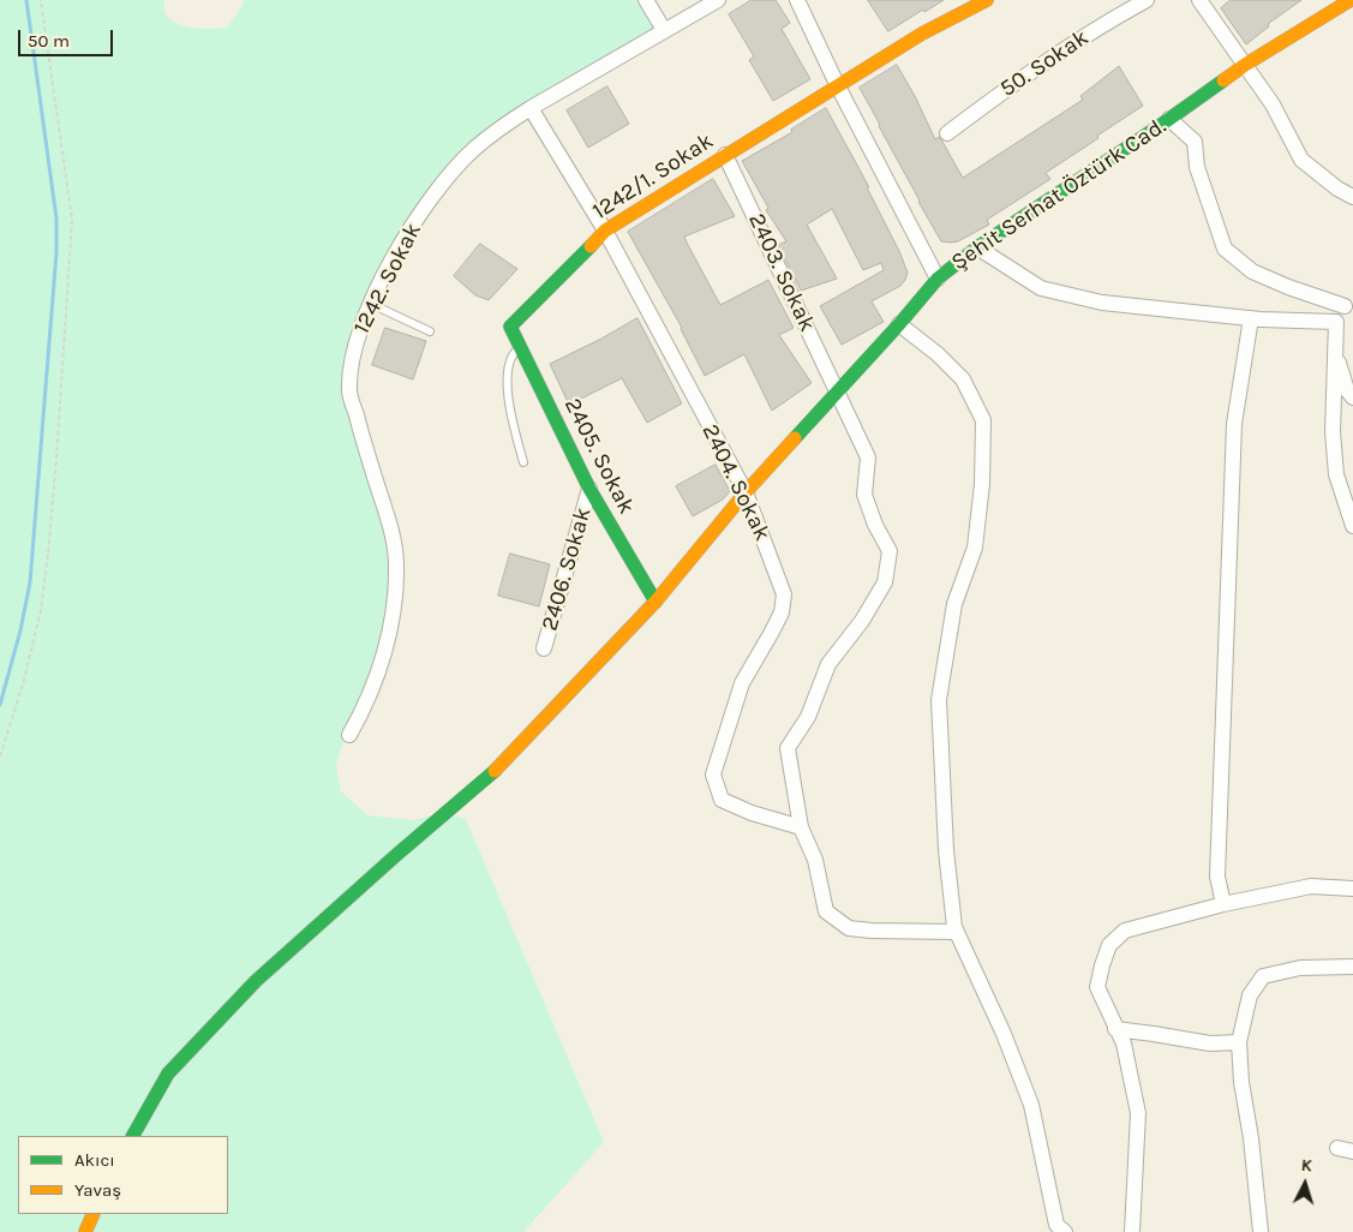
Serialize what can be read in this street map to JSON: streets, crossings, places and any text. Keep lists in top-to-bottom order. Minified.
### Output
{"streets":{"street":["50. Sokak","1242/1. Sokak","Şehit Serhat Öztürk Cad.","2403. Sokak","1242. Sokak","2405. Sokak","2404. Sokak","2406. Sokak"]},"crossings":[["1242/1. Sokak","Şehit Serhat Öztürk Cad."],["1242/1. Sokak","2403. Sokak"],["1242/1. Sokak","2405. Sokak"],["1242/1. Sokak","2404. Sokak"],["2403. Sokak","2404. Sokak"],["1242. Sokak","2404. Sokak"],["2405. Sokak","2406. Sokak"]],"legend":["Akıcı","Yavaş"],"scale_bar":"50 m","north":"top"}
